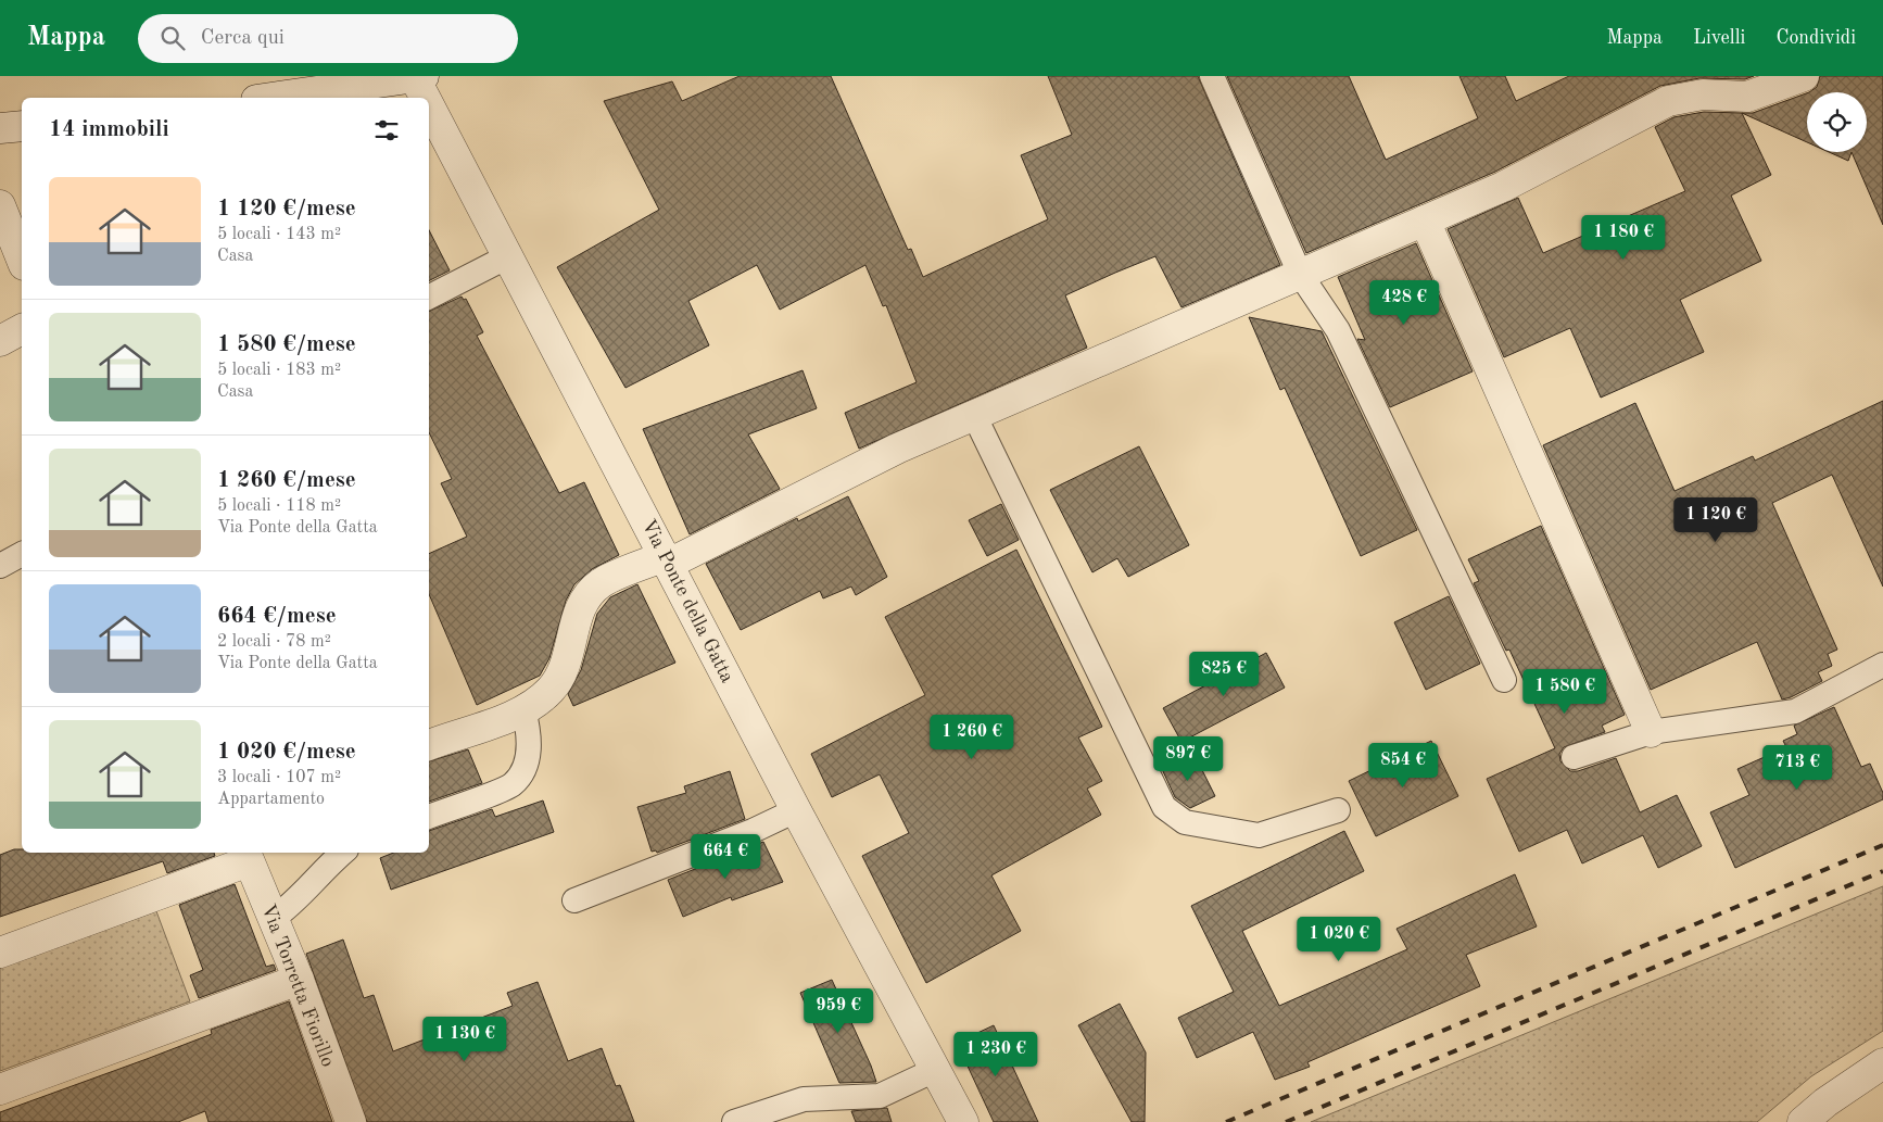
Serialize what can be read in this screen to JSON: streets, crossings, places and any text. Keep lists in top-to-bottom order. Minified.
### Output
{"streets":{"street":["Via Ponte della Gatta","Via Torretta Fiorillo"]},"page":{"header":"Mappa","search":"Cerca qui","nav":["Mappa","Livelli","Condividi"],"heading":"14 immobili","list":[{"name":"1 120 €/mese","note":"5 locali · 143 m² · Casa"},{"name":"1 580 €/mese","note":"5 locali · 183 m² · Casa"},{"name":"1 260 €/mese","note":"5 locali · 118 m² · Via Ponte della Gatta"},{"name":"664 €/mese","note":"2 locali · 78 m² · Via Ponte della Gatta"},{"name":"1 020 €/mese","note":"3 locali · 107 m² · Appartamento"}],"price":["1 180 €","428 €","1 120 €","825 €","1 580 €","1 260 €","897 €","854 €","713 €","664 €","1 020 €","959 €","1 130 €","1 230 €"]}}
